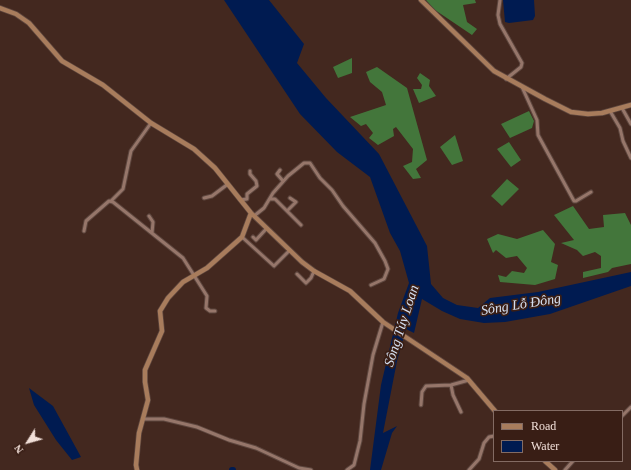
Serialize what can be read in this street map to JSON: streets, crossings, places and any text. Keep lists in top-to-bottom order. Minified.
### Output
{"water":["Sông Lỗ Đông","Sông Túy Loan"],"legend":["Road","Water"],"north":"bottom left"}
